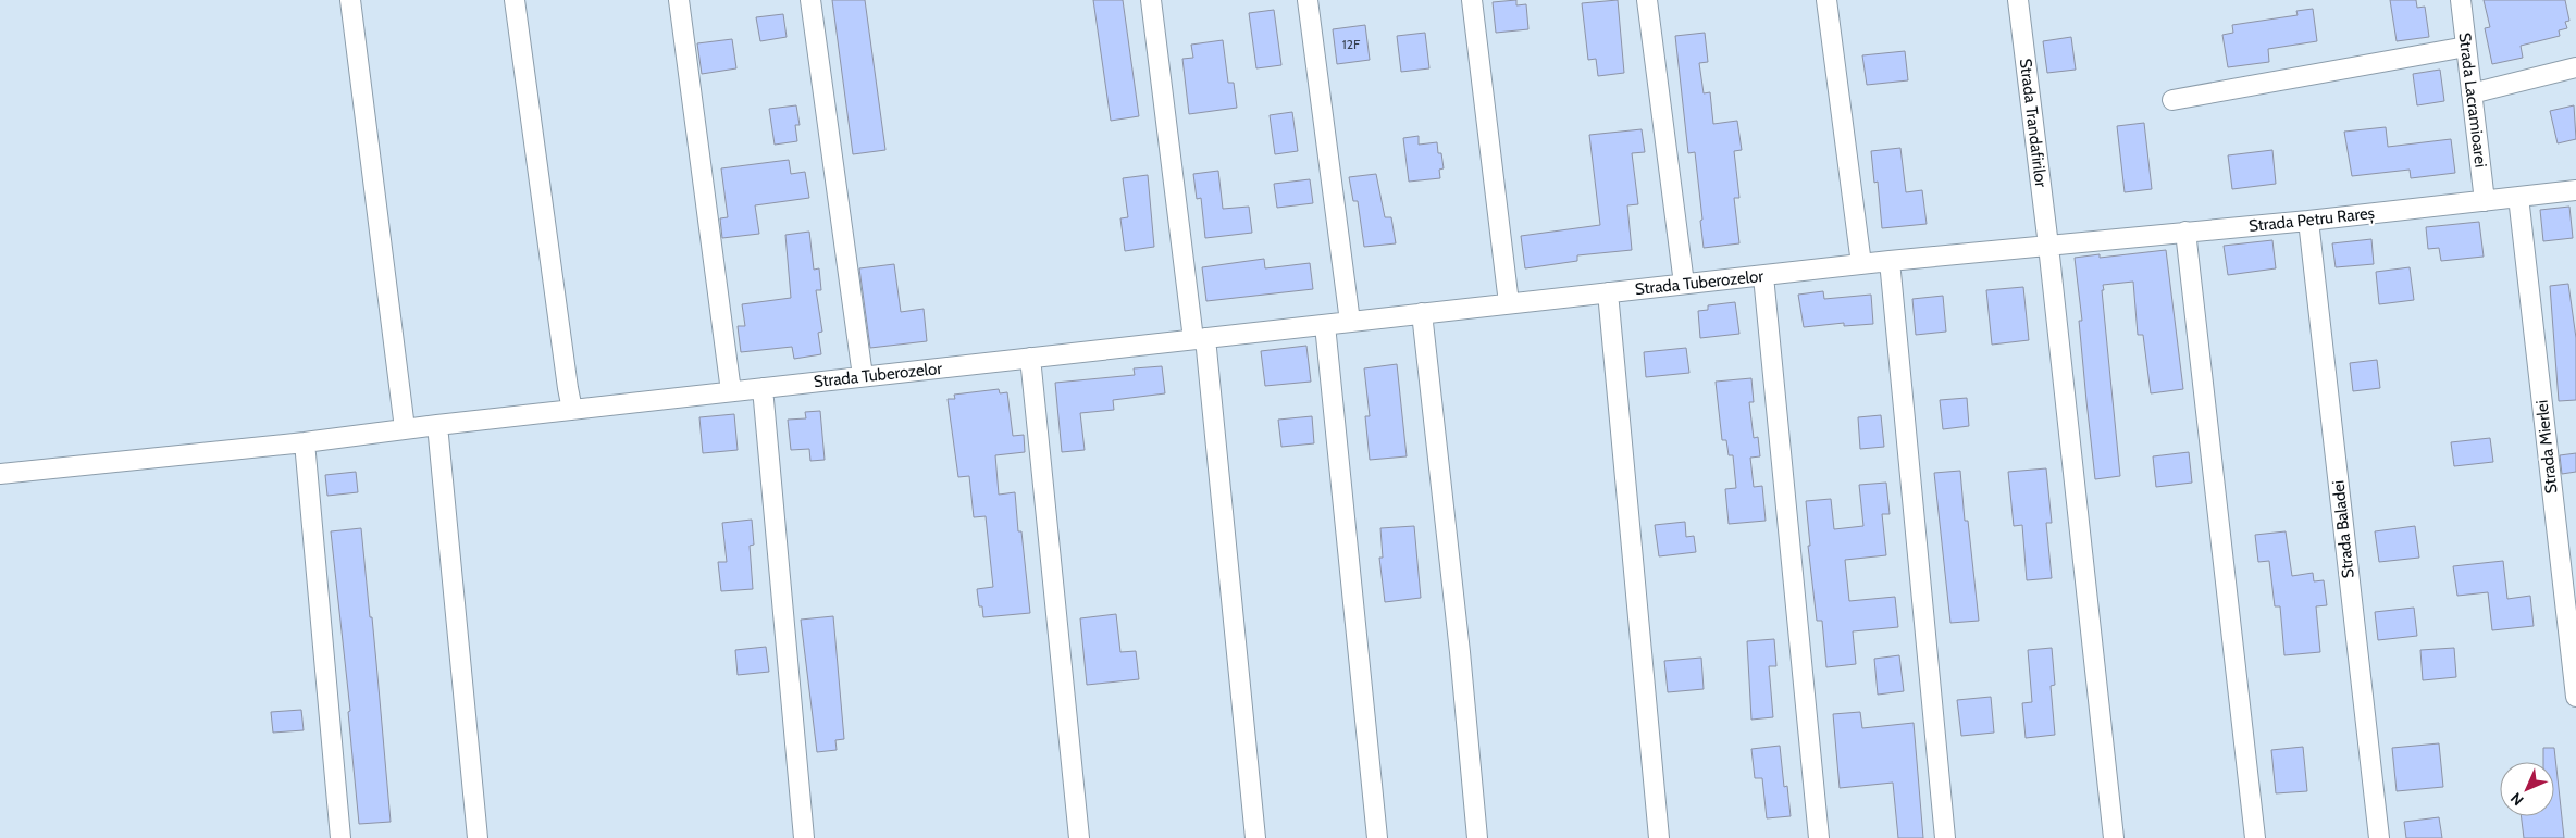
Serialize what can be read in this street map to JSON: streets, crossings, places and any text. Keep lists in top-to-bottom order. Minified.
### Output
{"streets":{"street":["Strada Lacramioarei","Strada Trandafirilor","Strada Petru Rareș","Strada Tuberozelor","Strada Mierlei","Strada Baladei"]},"crossings":[["Strada Lacramioarei","Strada Petru Rareș"],["Strada Trandafirilor","Strada Petru Rareș"],["Strada Trandafirilor","Strada Tuberozelor"],["Strada Petru Rareș","Strada Tuberozelor"],["Strada Petru Rareș","Strada Mierlei"],["Strada Petru Rareș","Strada Baladei"]],"house_numbers":["12F"],"north":"bottom left"}
